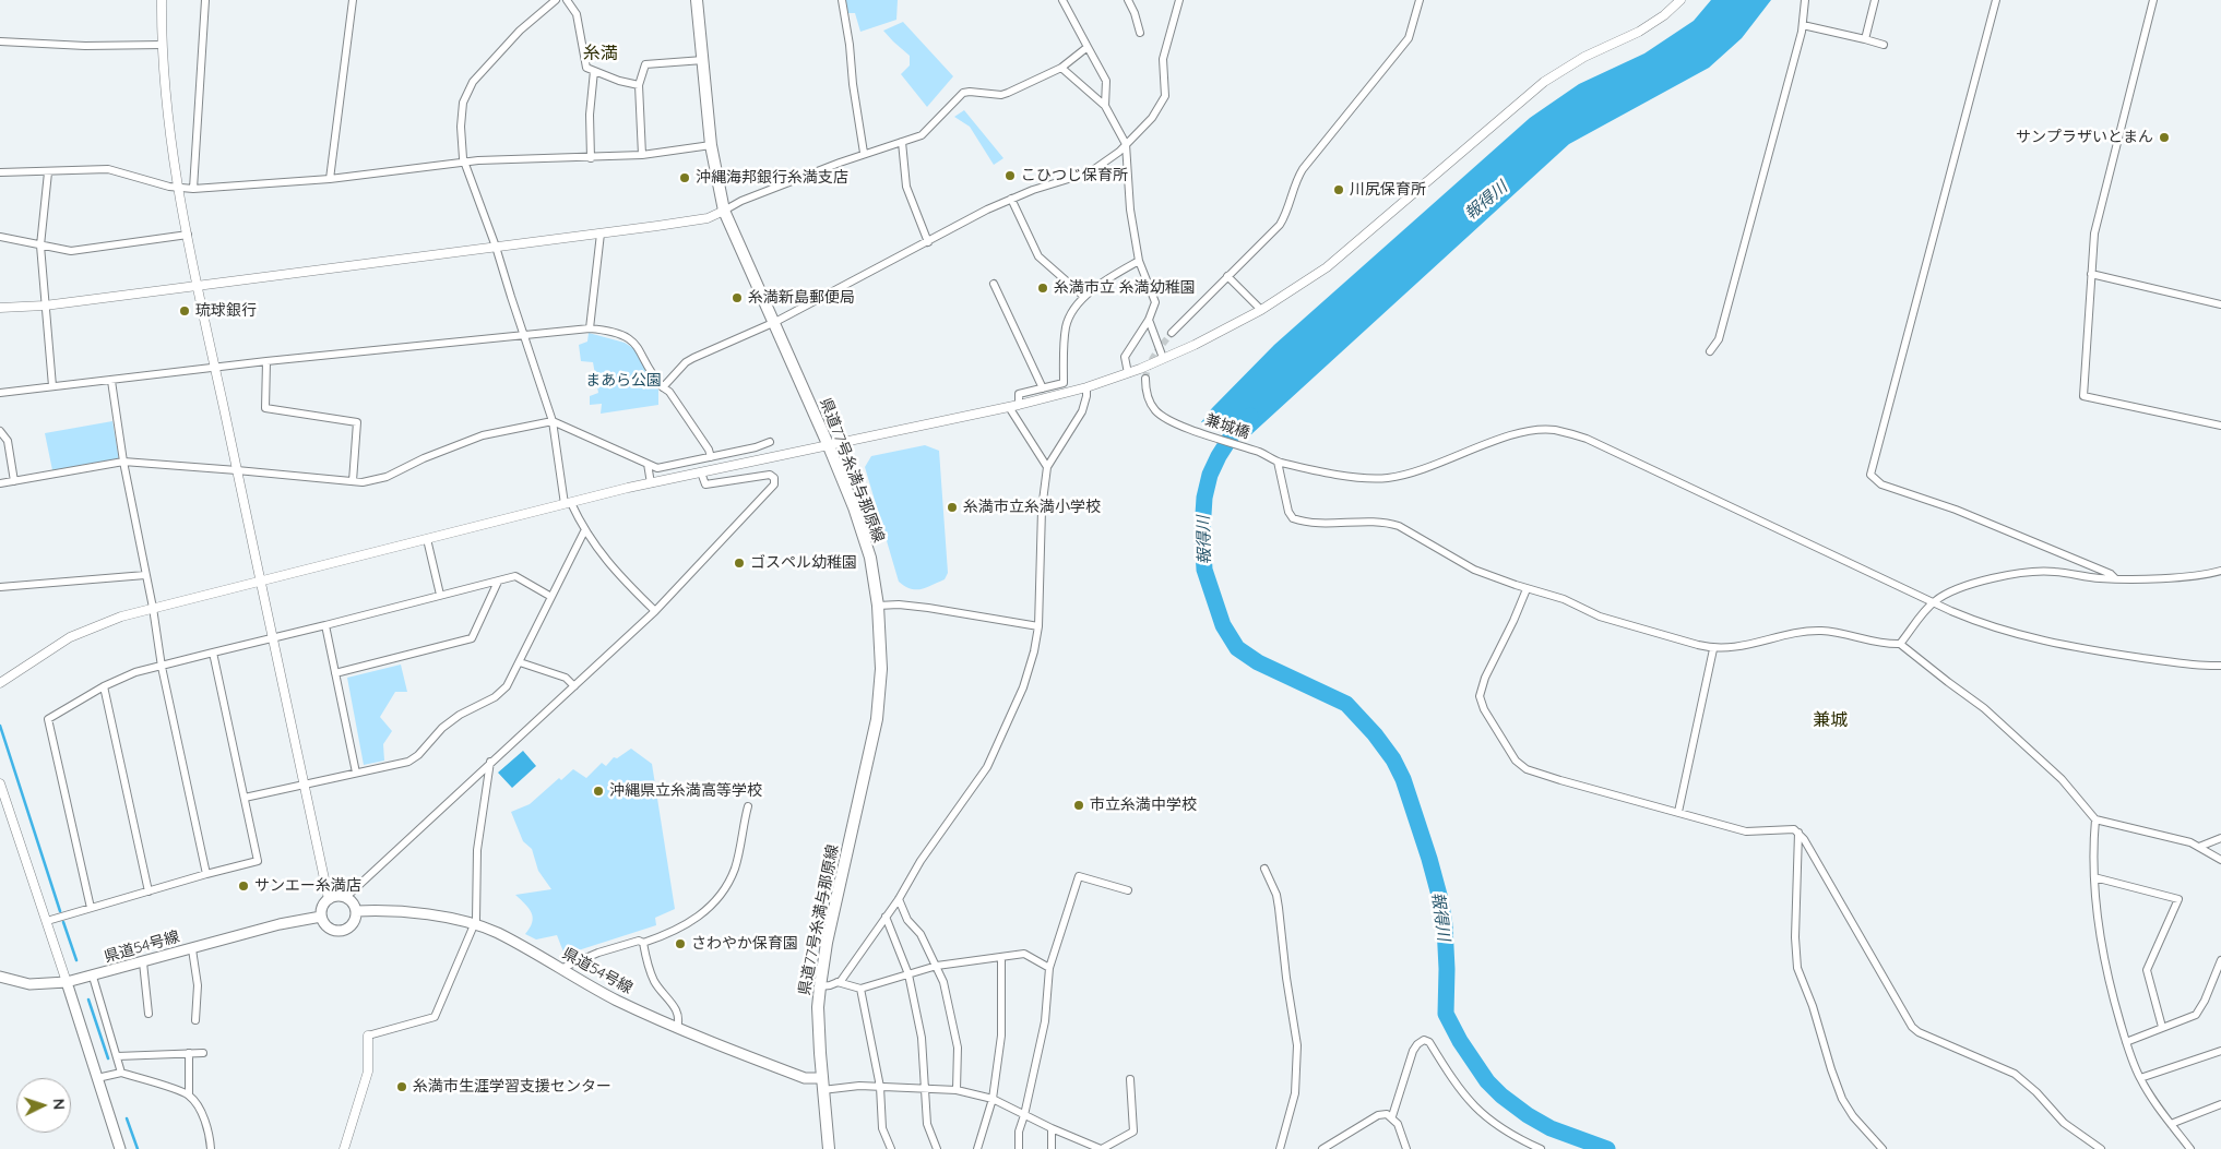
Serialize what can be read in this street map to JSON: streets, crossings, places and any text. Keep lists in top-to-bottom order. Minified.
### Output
{"streets":{"main road":["県道77号糸満与那原線","県道54号線"],"street":["兼城橋"]},"crossings":[["県道77号糸満与那原線","県道54号線"]],"districts":["糸満","兼城"],"water":["報得川"],"parks":["まあら公園"],"places":["サンプラザいとまん","こひつじ保育所","沖縄海邦銀行糸満支店","川尻保育所","糸満市立 糸満幼稚園","糸満新島郵便局","琉球銀行","糸満市立糸満小学校","ゴスペル幼稚園","沖縄県立糸満高等学校","市立糸満中学校","サンエー糸満店","さわやか保育園","糸満市生涯学習支援センター"],"north":"right"}
